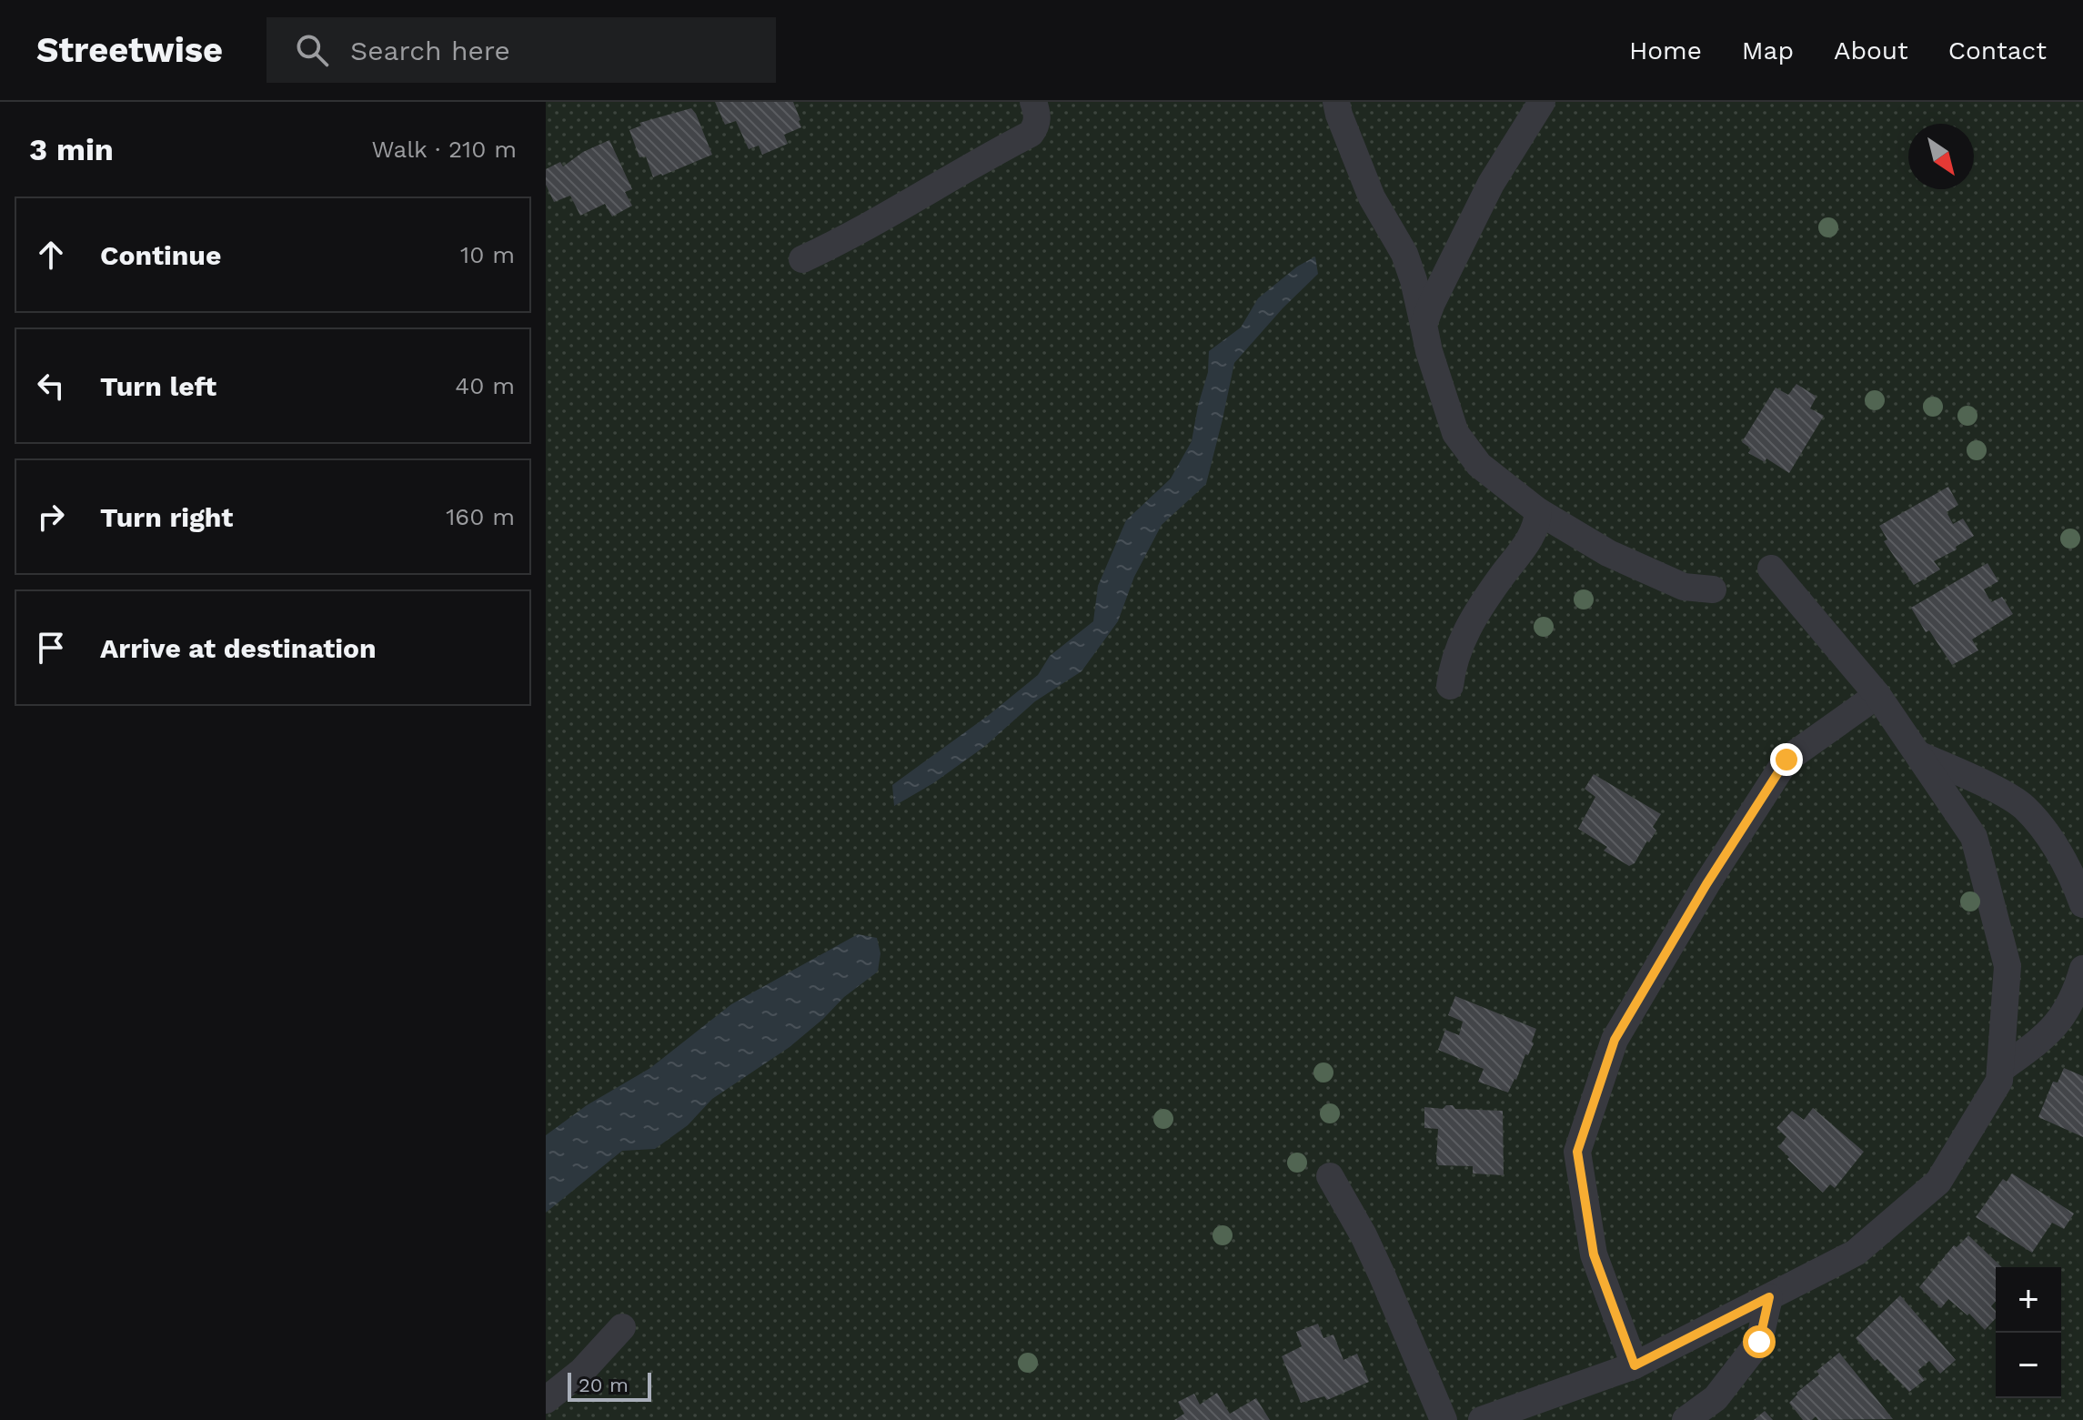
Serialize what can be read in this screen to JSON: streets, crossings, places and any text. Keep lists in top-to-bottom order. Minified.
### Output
{"scale_bar":"20 m","north":"bottom right","page":{"header":"Streetwise","search":"Search here","nav":["Home","Map","About","Contact"],"heading":["3 min","Walk · 210 m"],"list":[["Continue","10 m"],["Turn left","40 m"],["Turn right","160 m"],"Arrive at destination"],"map_buttons":["+","−"],"scale":"20 m"}}
